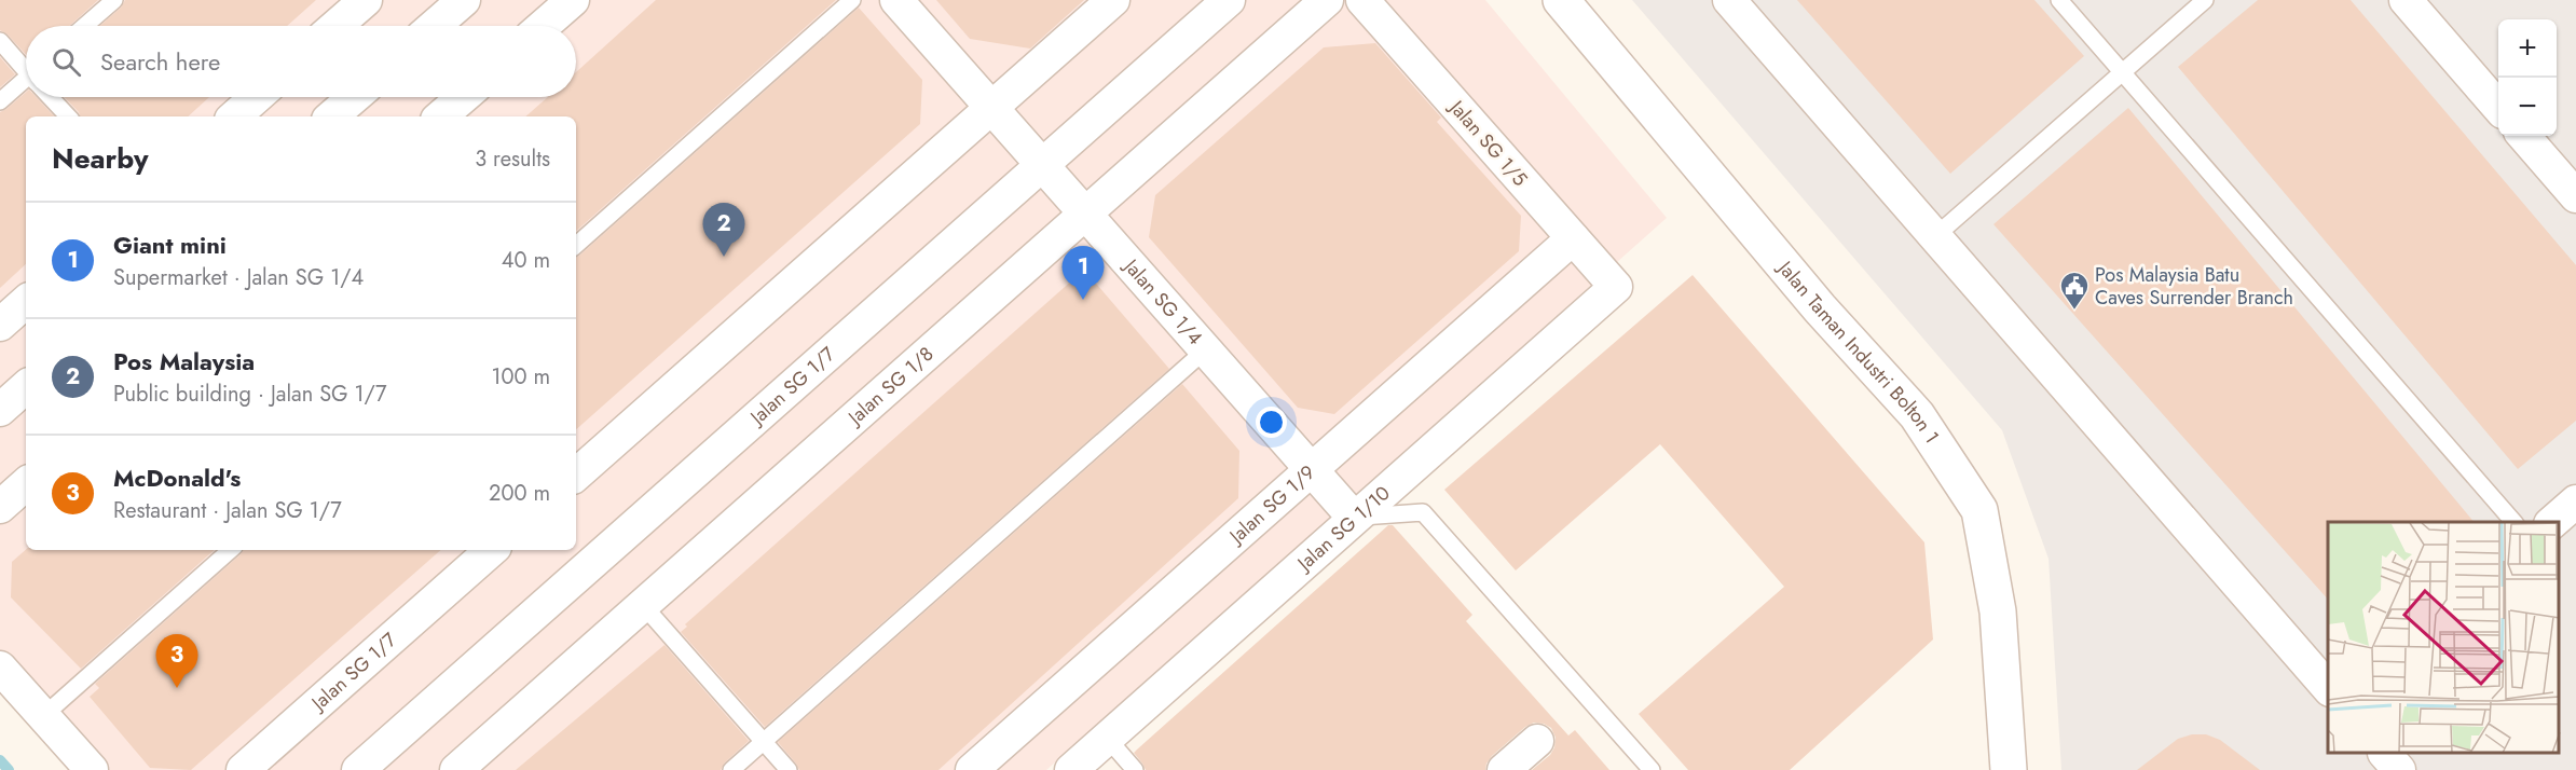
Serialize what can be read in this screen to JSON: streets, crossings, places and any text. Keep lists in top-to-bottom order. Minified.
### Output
{"streets":{"street":["Jalan SG 1/5","Jalan SG 1/4","Jalan Taman Industri Bolton 1","Jalan SG 1/7","Jalan SG 1/8","Jalan SG 1/9","Jalan SG 1/10"]},"crossings":[["Jalan SG 1/5","Jalan SG 1/9"],["Jalan SG 1/5","Jalan SG 1/10"],["Jalan SG 1/4","Jalan SG 1/7"],["Jalan SG 1/4","Jalan SG 1/8"],["Jalan SG 1/4","Jalan SG 1/9"],["Jalan SG 1/4","Jalan SG 1/10"]],"places":{"public building":["Pos Malaysia Batu Caves Surrender Branch"]},"page":{"map_buttons":["+","−"],"search":"Search here","heading":["Nearby","3 results"],"list":[{"mark":"1","name":"Giant mini","note":"Supermarket · Jalan SG 1/4","value":"40 m"},{"mark":"2","name":"Pos Malaysia","note":"Public building · Jalan SG 1/7","value":"100 m"},{"mark":"3","name":"McDonald's","note":"Restaurant · Jalan SG 1/7","value":"200 m"}],"pins":["2","1","3"]}}
